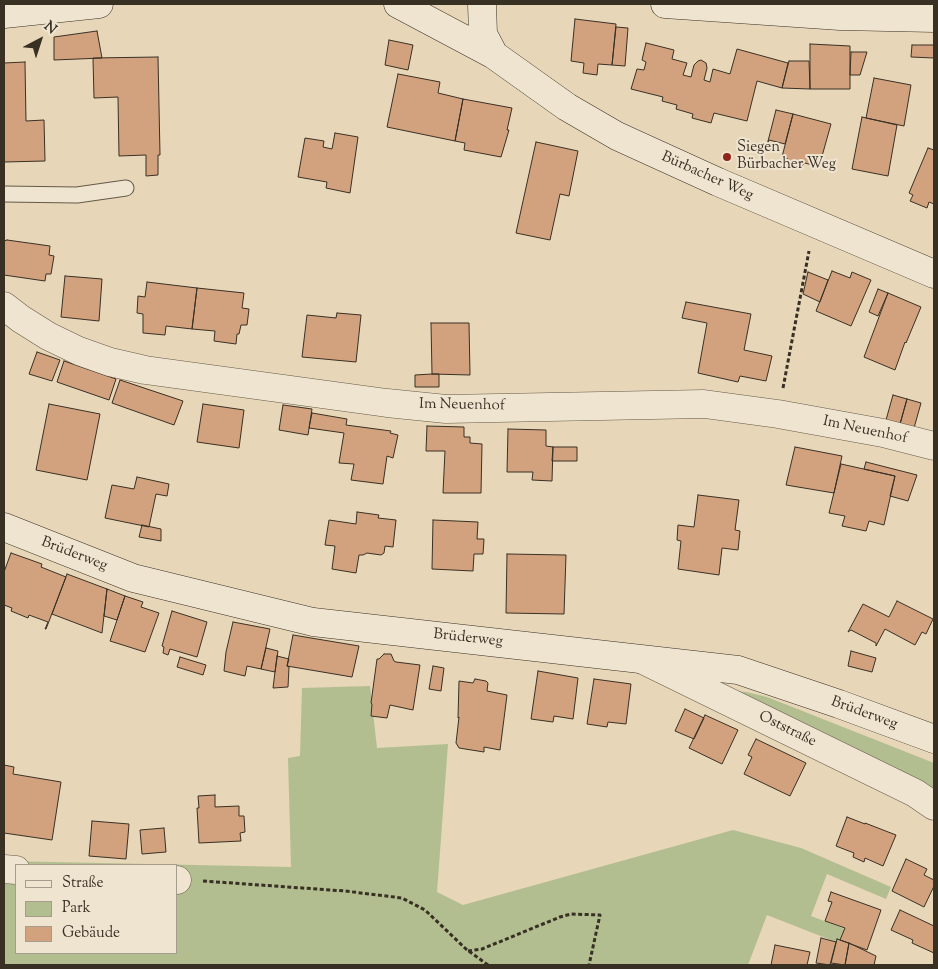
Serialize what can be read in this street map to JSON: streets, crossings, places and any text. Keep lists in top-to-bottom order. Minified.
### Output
{"streets":{"street":["Bürbacher Weg","Im Neuenhof","Brüderweg","Oststraße"]},"crossings":[["Brüderweg","Oststraße"]],"places":["Siegen Bürbacher Weg"],"legend":["Straße","Park","Gebäude"],"north":"top right"}
